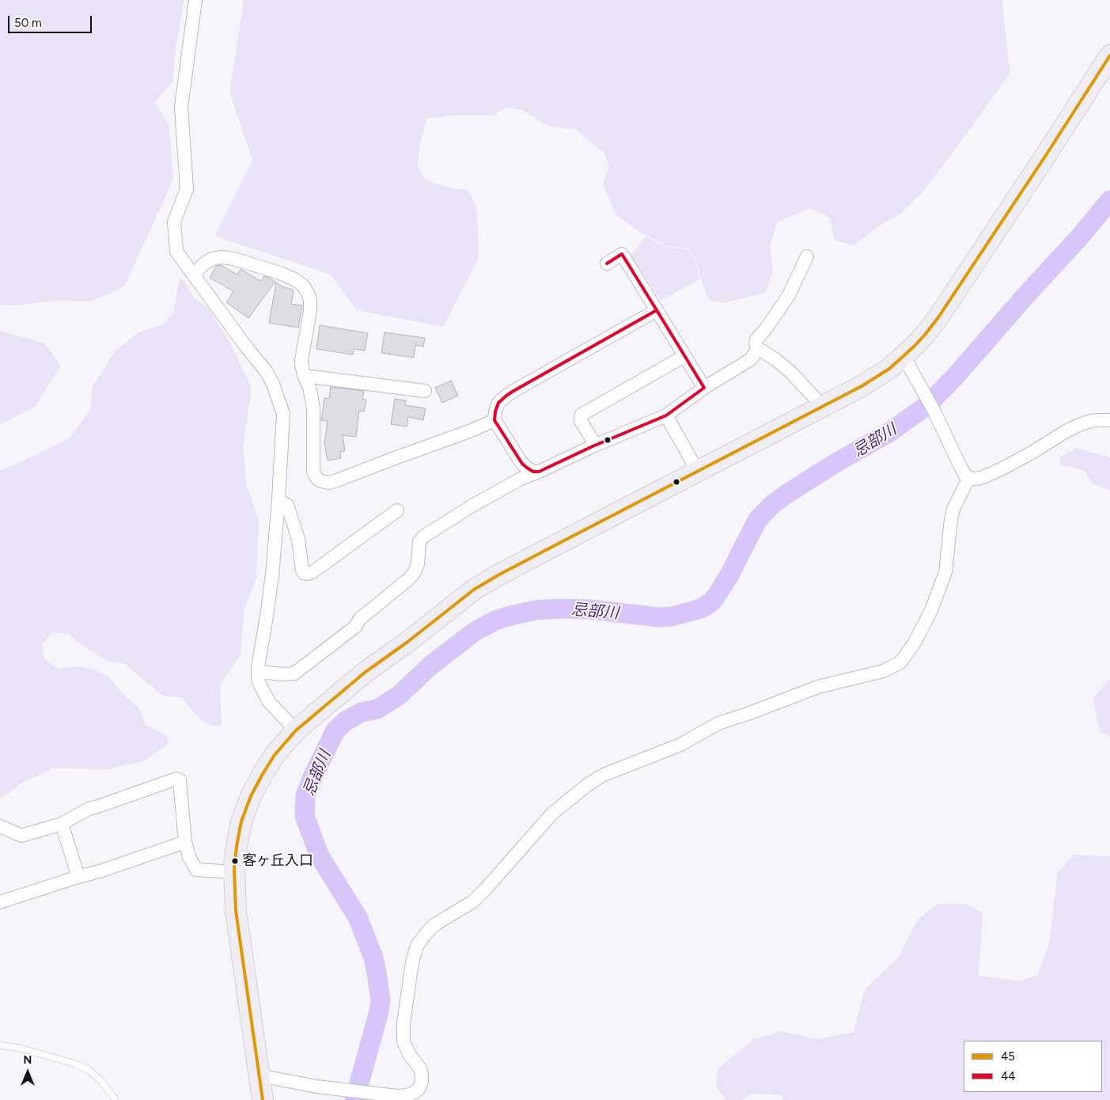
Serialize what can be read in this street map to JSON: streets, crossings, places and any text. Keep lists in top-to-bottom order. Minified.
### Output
{"water":["忌部川"],"places":["客ヶ丘入口"],"lines":["transit line 45","transit line 44"],"legend":["45","44"],"scale_bar":"50 m","north":"top"}
